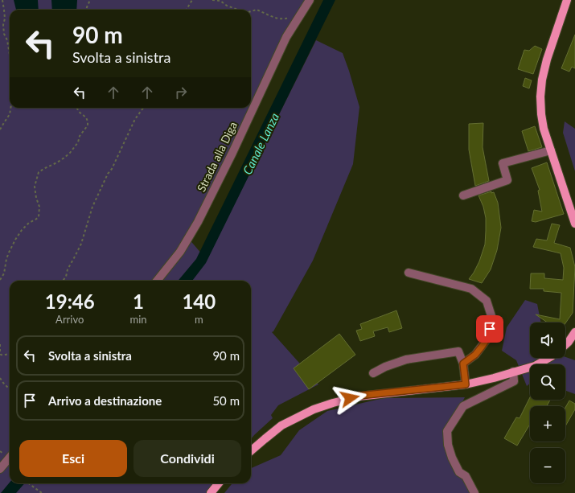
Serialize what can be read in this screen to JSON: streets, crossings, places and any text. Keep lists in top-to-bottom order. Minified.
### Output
{"streets":{"street":["Strada alla Diga"]},"water":["Canale Lanza"],"page":{"turn":["90 m","Svolta a sinistra"],"eta":["19:46","Arrivo","1","min","140","m"],"map_buttons":["+","−"],"list":[{"name":"Svolta a sinistra","value":"90 m"},{"name":"Arrivo a destinazione","value":"50 m"}],"buttons":["Esci","Condividi"]}}
